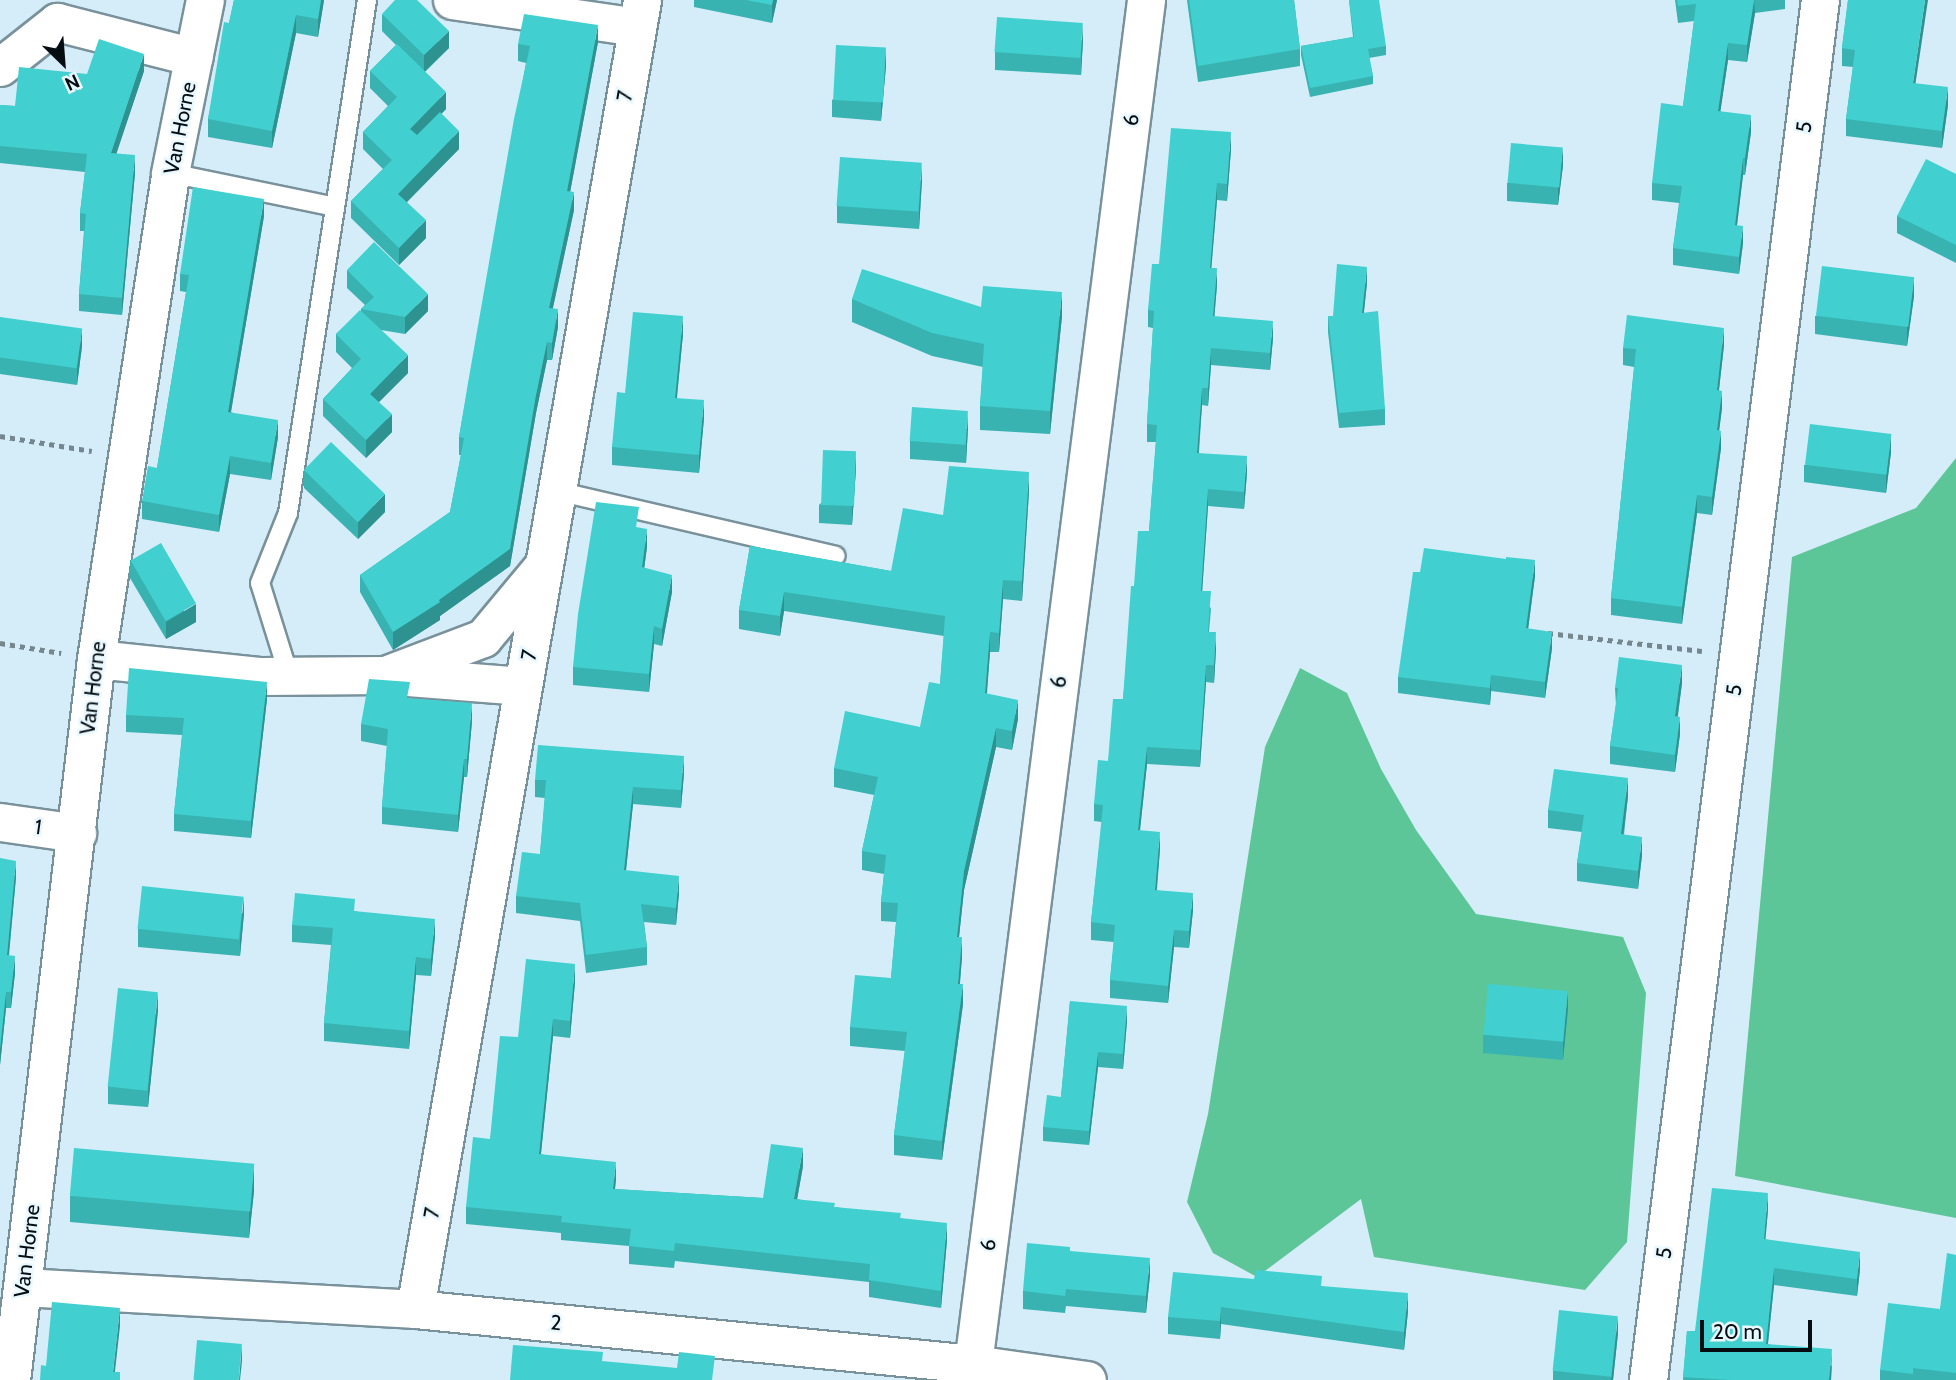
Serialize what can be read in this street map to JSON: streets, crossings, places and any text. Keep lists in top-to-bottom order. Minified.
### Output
{"streets":{"street":["7","6","5","Van Horne","1","2"]},"crossings":[["7","2"],["6","2"],["Van Horne","1"],["Van Horne","2"]],"scale_bar":"20 m","north":"bottom right"}
